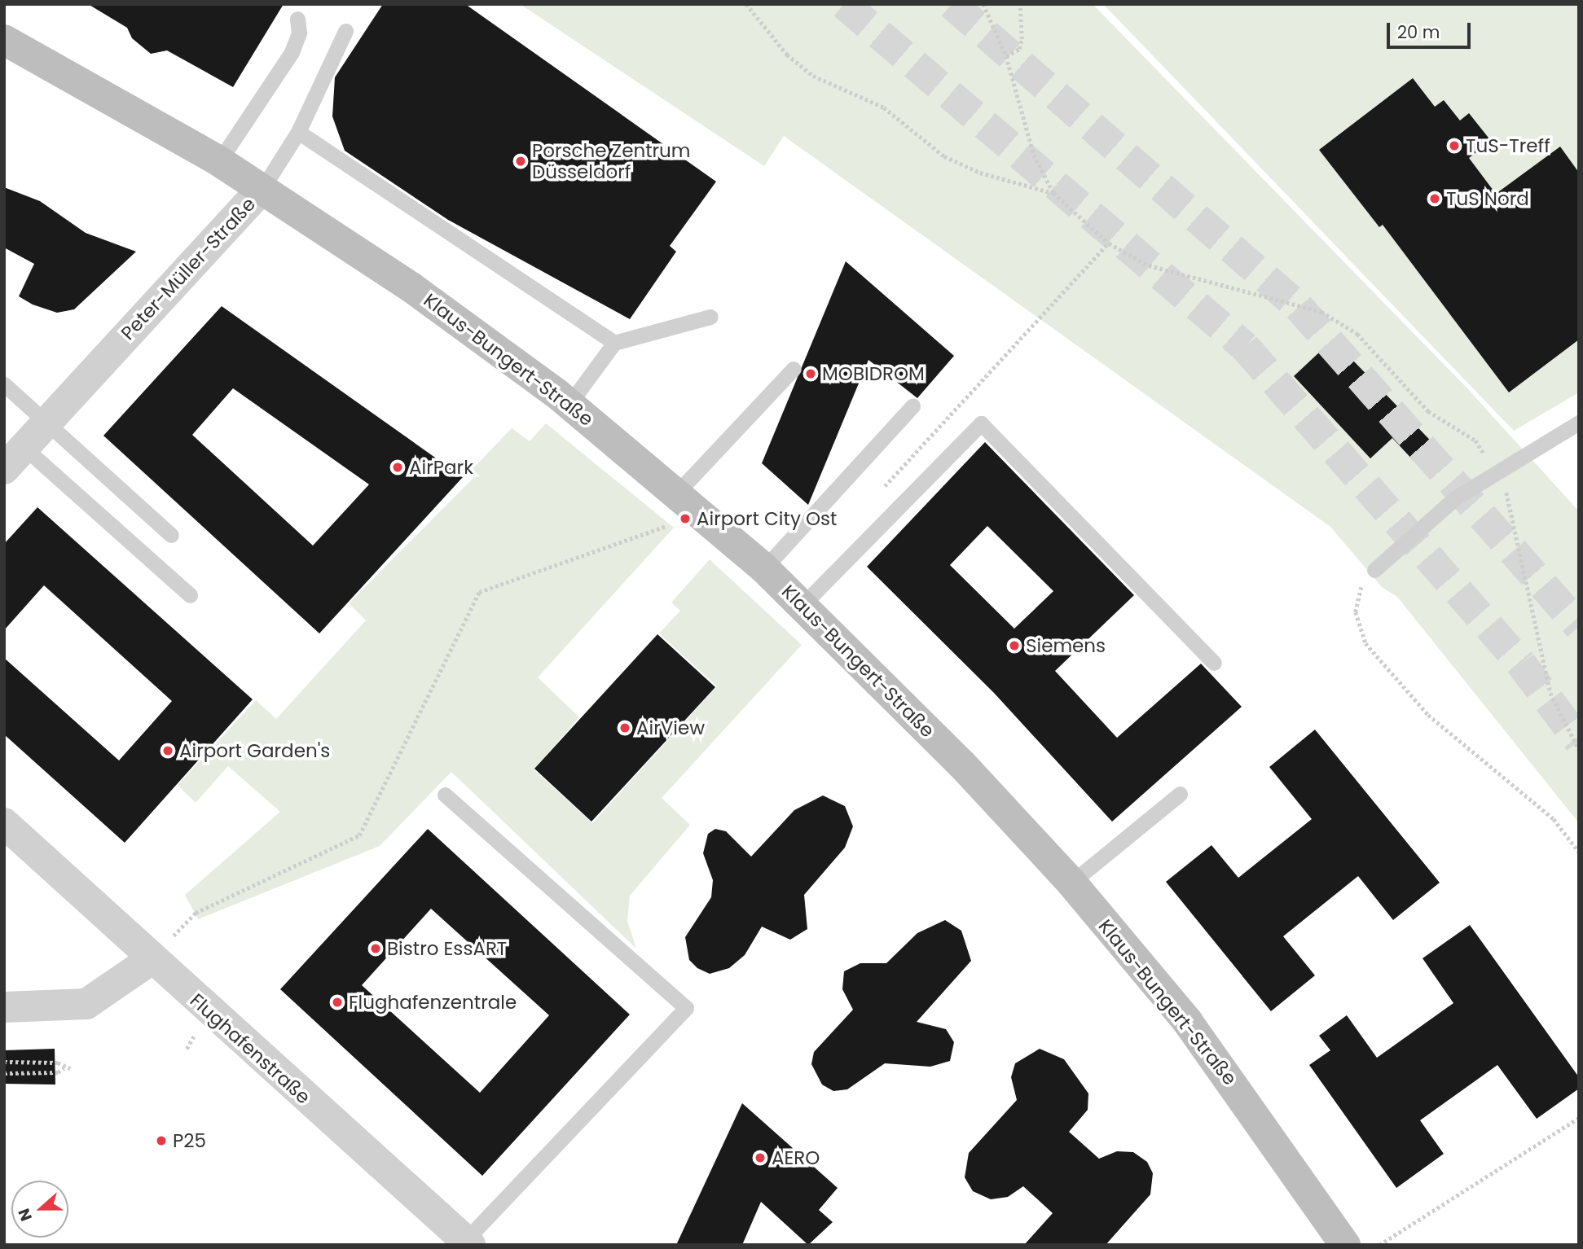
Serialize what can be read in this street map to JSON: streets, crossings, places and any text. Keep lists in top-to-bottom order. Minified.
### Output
{"streets":{"street":["Peter-Müller-Straße","Klaus-Bungert-Straße","Flughafenstraße"]},"crossings":[["Peter-Müller-Straße","Klaus-Bungert-Straße"]],"places":["TuS-Treff","Porsche Zentrum Düsseldorf","TuS Nord","MOBIDROM","AirPark","Airport City Ost","Siemens","AirView","Airport Garden's","Bistro EssART","Flughafenzentrale","P25","AERO"],"scale_bar":"20 m","north":"left"}
